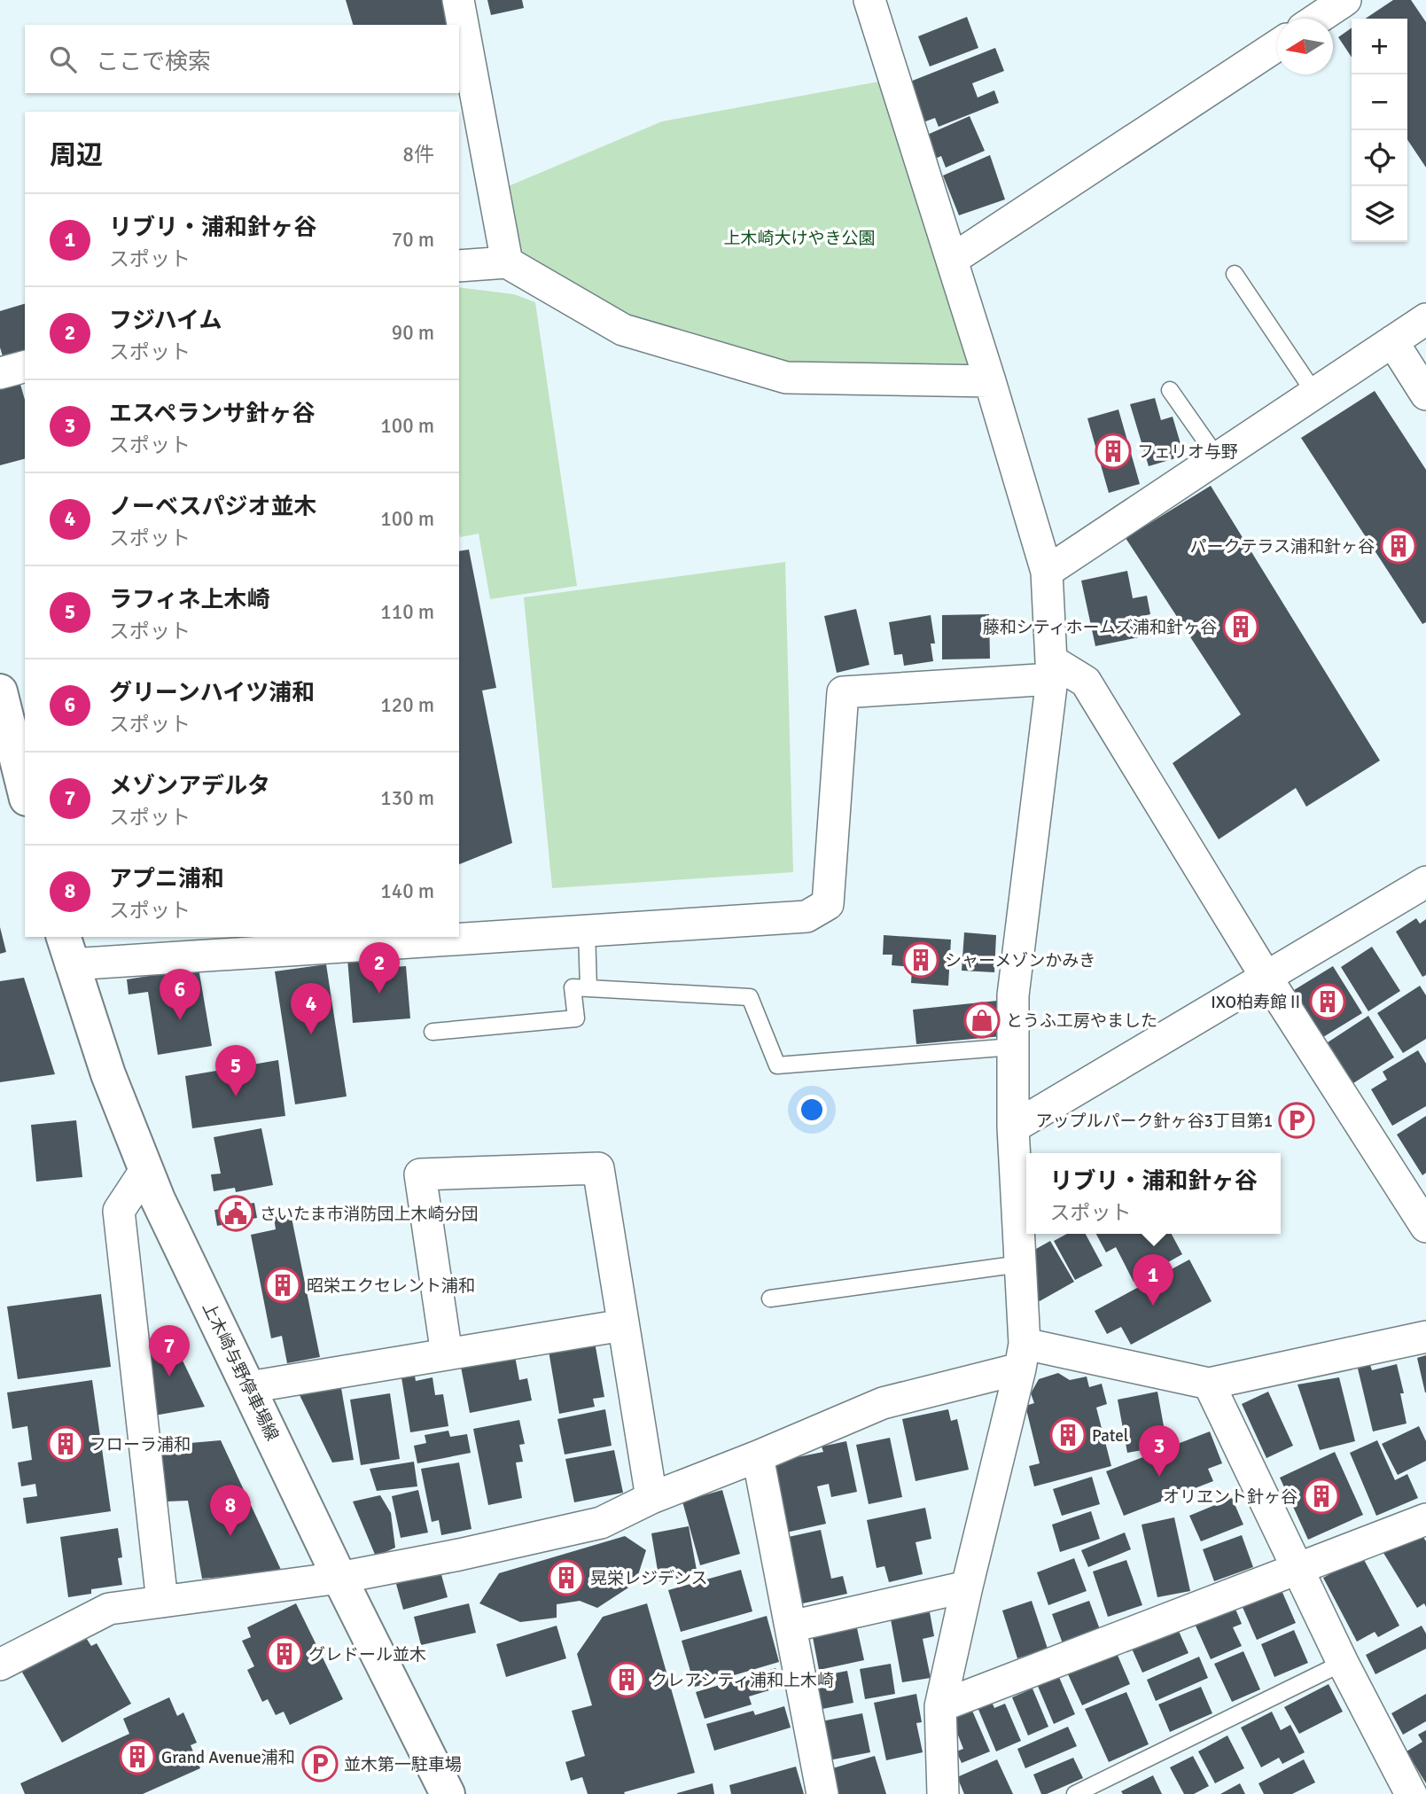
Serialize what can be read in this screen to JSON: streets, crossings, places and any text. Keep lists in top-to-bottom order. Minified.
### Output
{"streets":{"main road":["上木崎与野停車場線"]},"parks":["上木崎大けやき公園"],"places":{"building":["フェリオ与野","パークテラス浦和針ヶ谷","藤和シティホームズ浦和針ヶ谷","シャーメゾンかみき","IXO柏寿館Ⅱ","昭栄エクセレント浦和","Patel","フローラ浦和","オリヱント針ヶ谷","晃栄レジデンス","グレドール並木","クレアシティ浦和上木崎","Grand Avenue浦和"],"shop":["とうふ工房やました"],"parking":["アップルパーク針ヶ谷3丁目第1","並木第一駐車場"],"public building":["さいたま市消防団上木崎分団"]},"north":"left","page":{"map_buttons":["+","−"],"search":"ここで検索","heading":["周辺","8件"],"list":[{"mark":"1","name":"リブリ・浦和針ヶ谷","note":"スポット","value":"70 m"},{"mark":"2","name":"フジハイム","note":"スポット","value":"90 m"},{"mark":"3","name":"エスペランサ針ヶ谷","note":"スポット","value":"100 m"},{"mark":"4","name":"ノーベスパジオ並木","note":"スポット","value":"100 m"},{"mark":"5","name":"ラフィネ上木崎","note":"スポット","value":"110 m"},{"mark":"6","name":"グリーンハイツ浦和","note":"スポット","value":"120 m"},{"mark":"7","name":"メゾンアデルタ","note":"スポット","value":"130 m"},{"mark":"8","name":"アプニ浦和","note":"スポット","value":"140 m"}],"pins":["2","6","4","5","1","7","3","8"],"popup":["リブリ・浦和針ヶ谷","スポット"]}}
